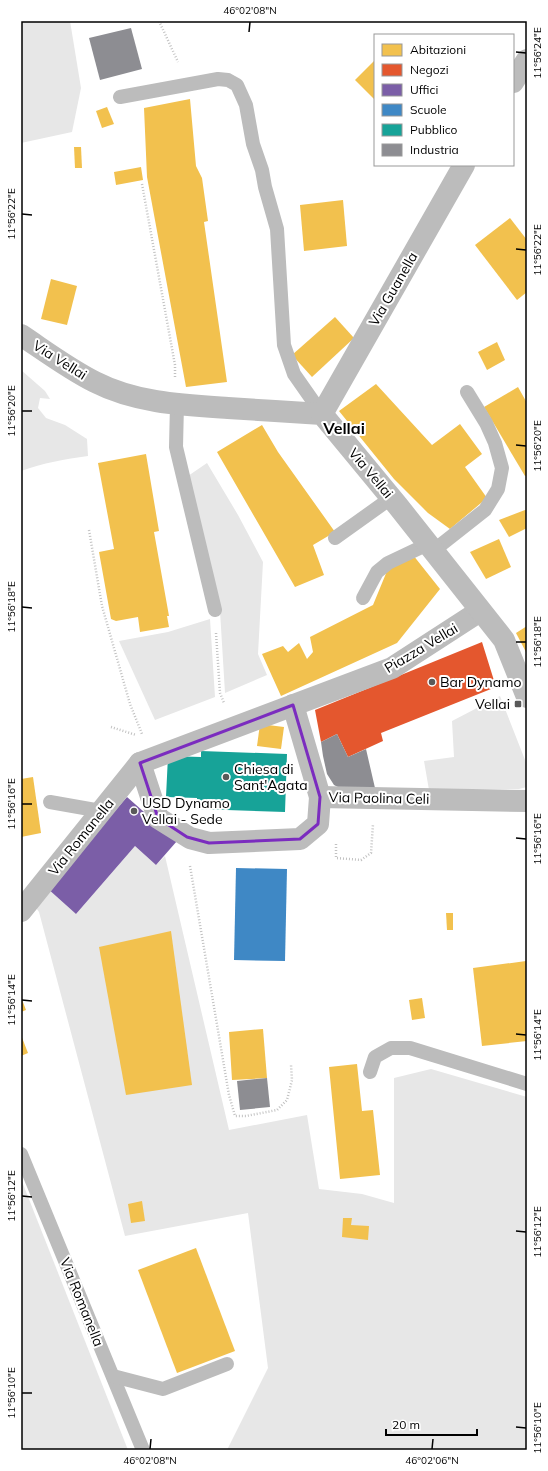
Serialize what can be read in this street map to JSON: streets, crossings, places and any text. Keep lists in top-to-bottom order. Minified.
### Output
{"streets":{"street":["Via Guanella","Via Vellai","Piazza Vellai","Via Paolina Celi","Via Romanella"]},"crossings":[["Via Guanella","Via Vellai"],["Via Vellai","Piazza Vellai"],["Piazza Vellai","Via Paolina Celi"],["Piazza Vellai","Via Romanella"],["Via Paolina Celi","Via Romanella"]],"districts":["Vellai"],"places":{"other":["Bar Dynamo","Chiesa di Sant'Agata","USD Dynamo Vellai - Sede"],"transit":["Vellai"]},"legend":["Abitazioni","Negozi","Uffici","Scuole","Pubblico","Industria"],"scale_bar":"20 m","coordinates":["46°02'08\"N","11°56'24\"E","11°56'22\"E","11°56'20\"E","11°56'18\"E","11°56'16\"E","11°56'14\"E","11°56'12\"E","11°56'10\"E","46°02'06\"N"]}
